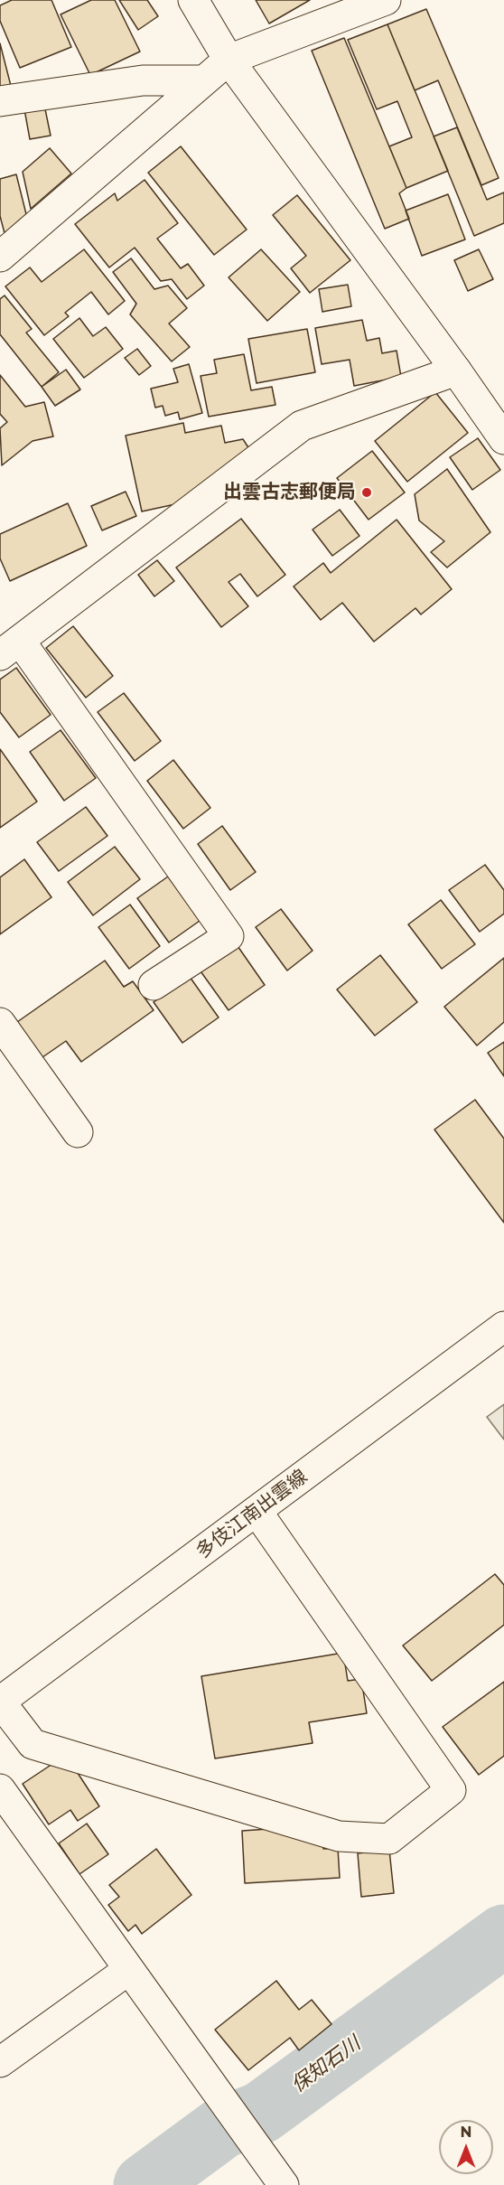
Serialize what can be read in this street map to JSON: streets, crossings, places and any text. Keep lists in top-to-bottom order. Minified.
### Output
{"streets":{"street":["多伎江南出雲線"]},"water":["保知石川"],"places":["出雲古志郵便局"],"north":"top"}
